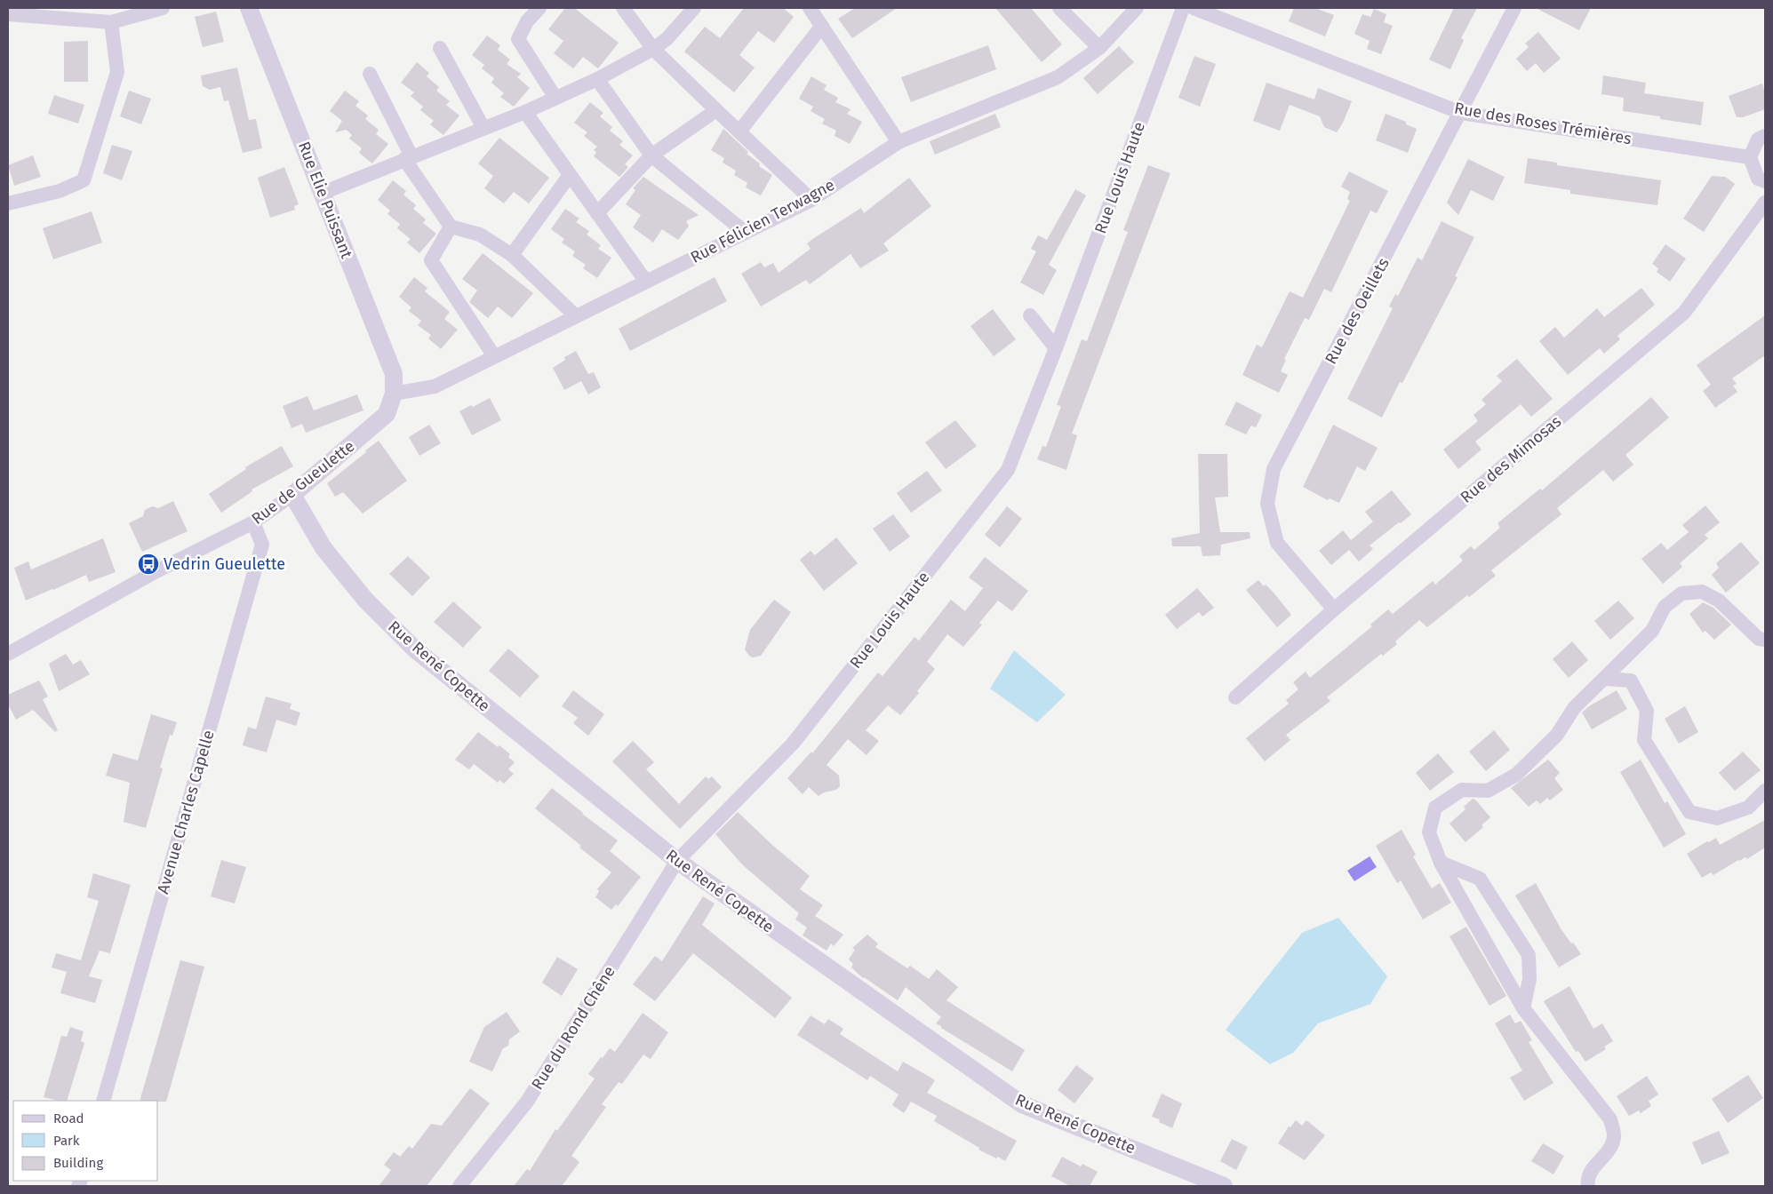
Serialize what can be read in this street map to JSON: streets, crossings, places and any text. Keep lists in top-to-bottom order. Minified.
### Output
{"streets":{"street":["Rue des Roses Trémières","Rue Louis Haute","Rue Elie Puissant","Rue Félicien Terwagne","Rue des Oeillets","Rue des Mimosas","Rue de Gueulette","Rue René Copette","Avenue Charles Capelle","Rue du Rond Chêne"]},"crossings":[["Rue des Roses Trémières","Rue des Oeillets"],["Rue Louis Haute","Rue René Copette"],["Rue Louis Haute","Rue du Rond Chêne"],["Rue Elie Puissant","Rue Félicien Terwagne"],["Rue Elie Puissant","Rue de Gueulette"],["Rue Félicien Terwagne","Rue de Gueulette"],["Rue des Oeillets","Rue des Mimosas"],["Rue de Gueulette","Rue René Copette"],["Rue de Gueulette","Avenue Charles Capelle"],["Rue René Copette","Rue du Rond Chêne"]],"places":{"bus stop":["Vedrin Gueulette"]},"legend":["Road","Park","Building"]}
